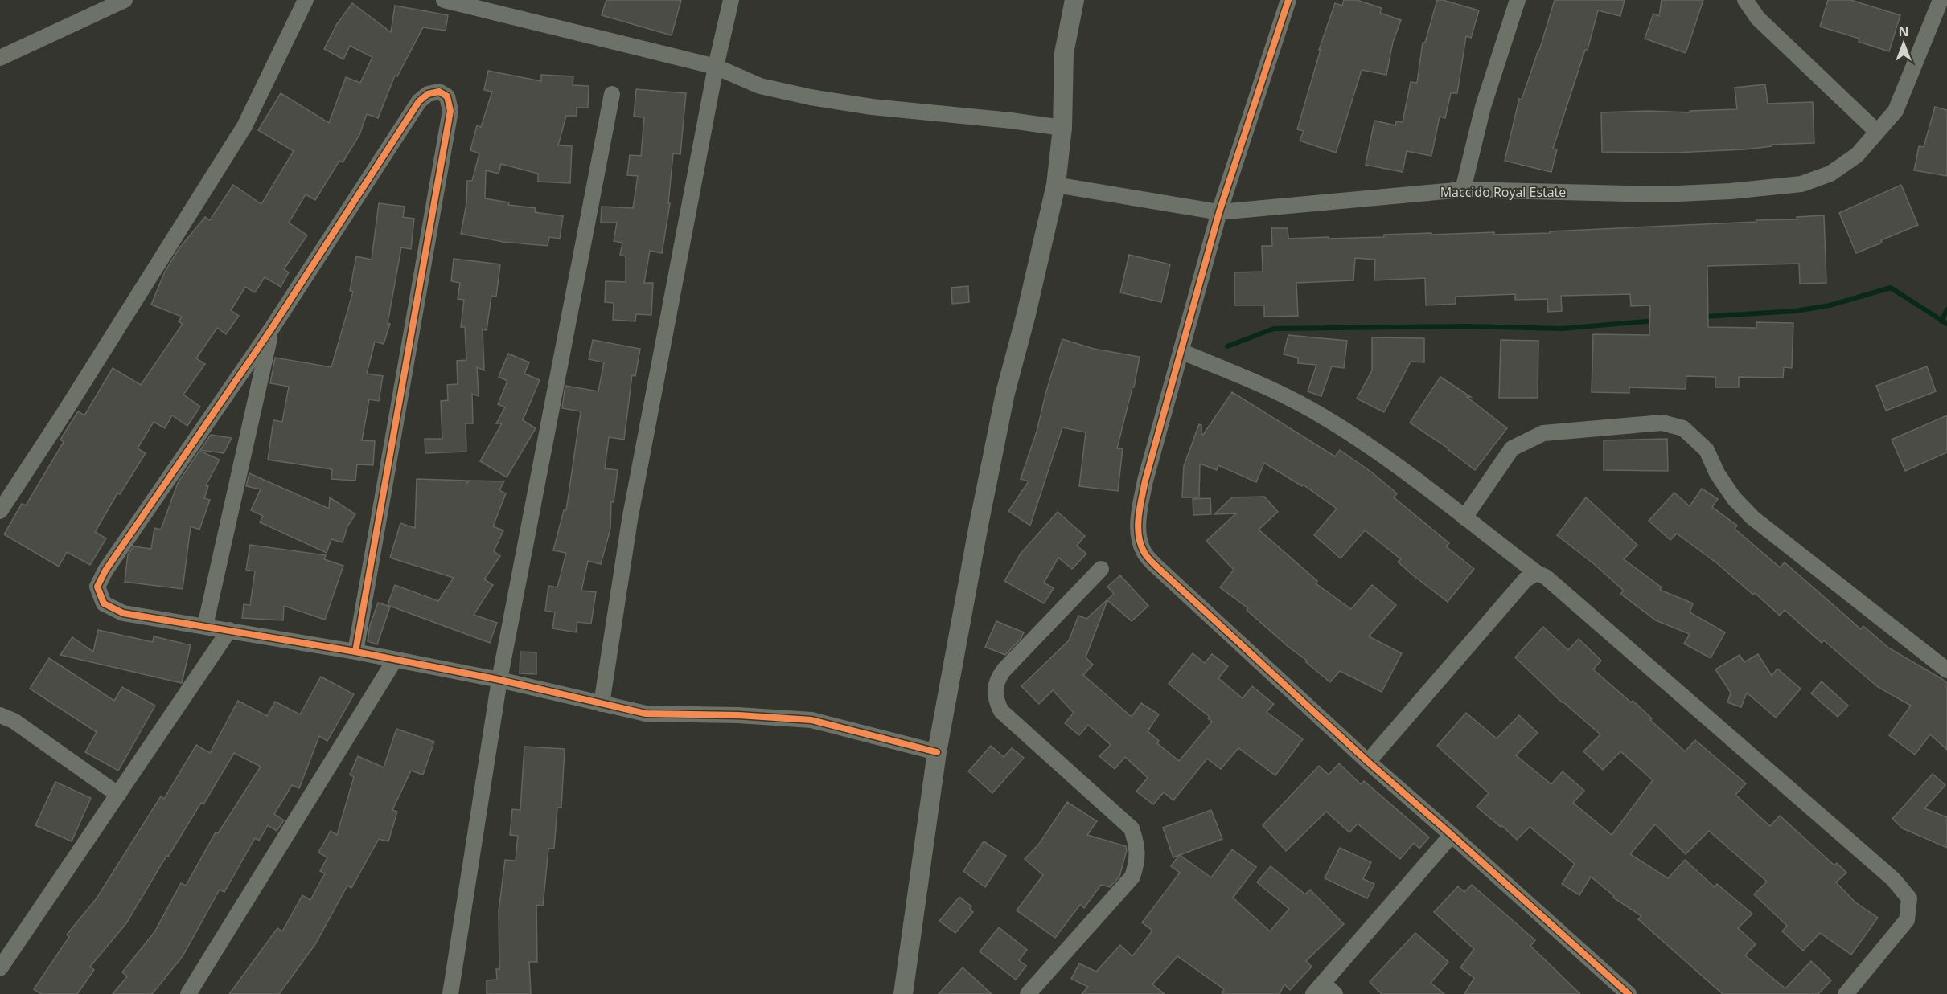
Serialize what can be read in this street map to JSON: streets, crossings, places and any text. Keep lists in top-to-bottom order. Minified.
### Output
{"streets":{"street":["Maccido Royal Estate"]},"north":"top"}
